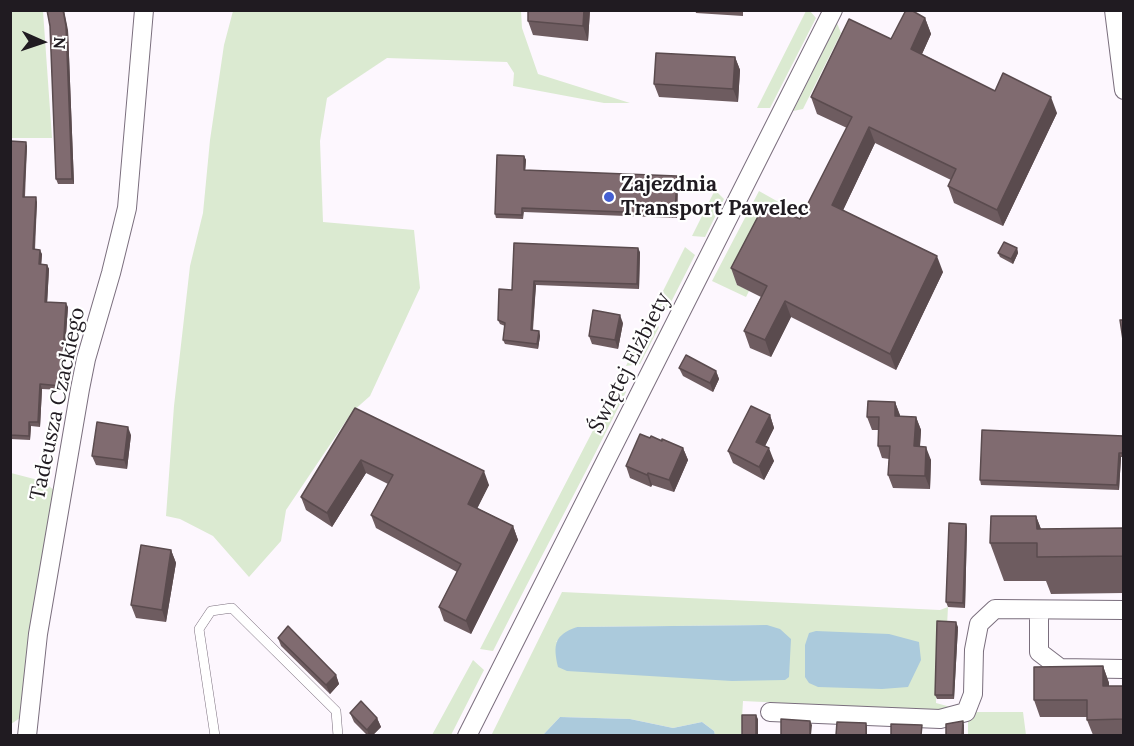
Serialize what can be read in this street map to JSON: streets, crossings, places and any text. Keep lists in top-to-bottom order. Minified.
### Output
{"streets":{"street":["Świętej Elżbiety","Tadeusza Czackiego"]},"places":["Zajezdnia Transport Pawelec"],"north":"right"}
